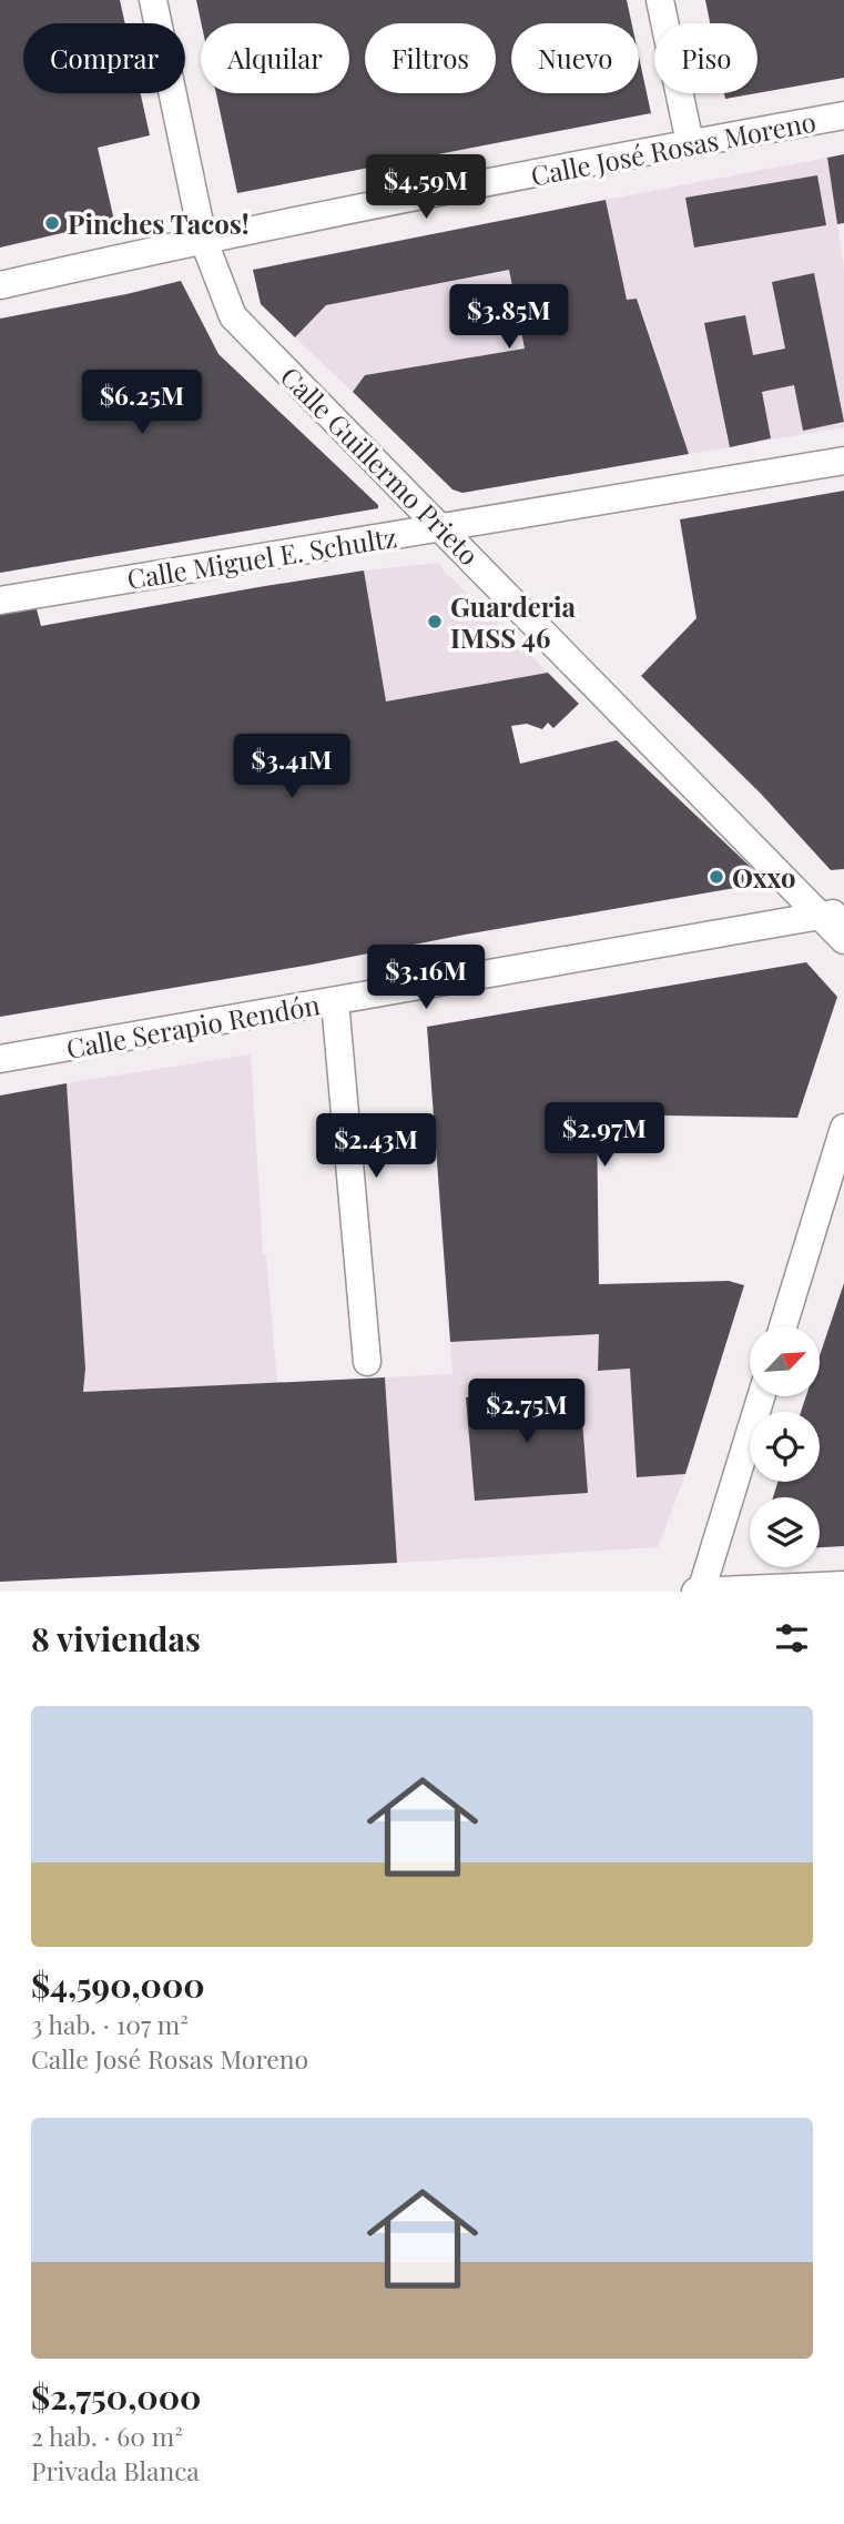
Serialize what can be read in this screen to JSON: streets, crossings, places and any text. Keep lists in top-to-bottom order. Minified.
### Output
{"streets":{"street":["Calle José Rosas Moreno","Calle Guillermo Prieto","Calle Miguel E. Schultz","Calle Serapio Rendón"]},"crossings":[["Calle José Rosas Moreno","Calle Guillermo Prieto"],["Calle Guillermo Prieto","Calle Miguel E. Schultz"],["Calle Guillermo Prieto","Calle Serapio Rendón"]],"places":["Pinches Tacos!","Guarderia IMSS 46","Oxxo"],"north":"top right","page":{"chip":["Comprar","Alquilar","Filtros","Nuevo","Piso"],"price":["$4.59M","$3.85M","$6.25M","$3.41M","$3.16M","$2.97M","$2.43M","$2.75M"],"heading":"8 viviendas","list":[{"name":"$4,590,000","note":"3 hab. · 107 m² · Calle José Rosas Moreno"},{"name":"$2,750,000","note":"2 hab. · 60 m² · Privada Blanca"}]}}
